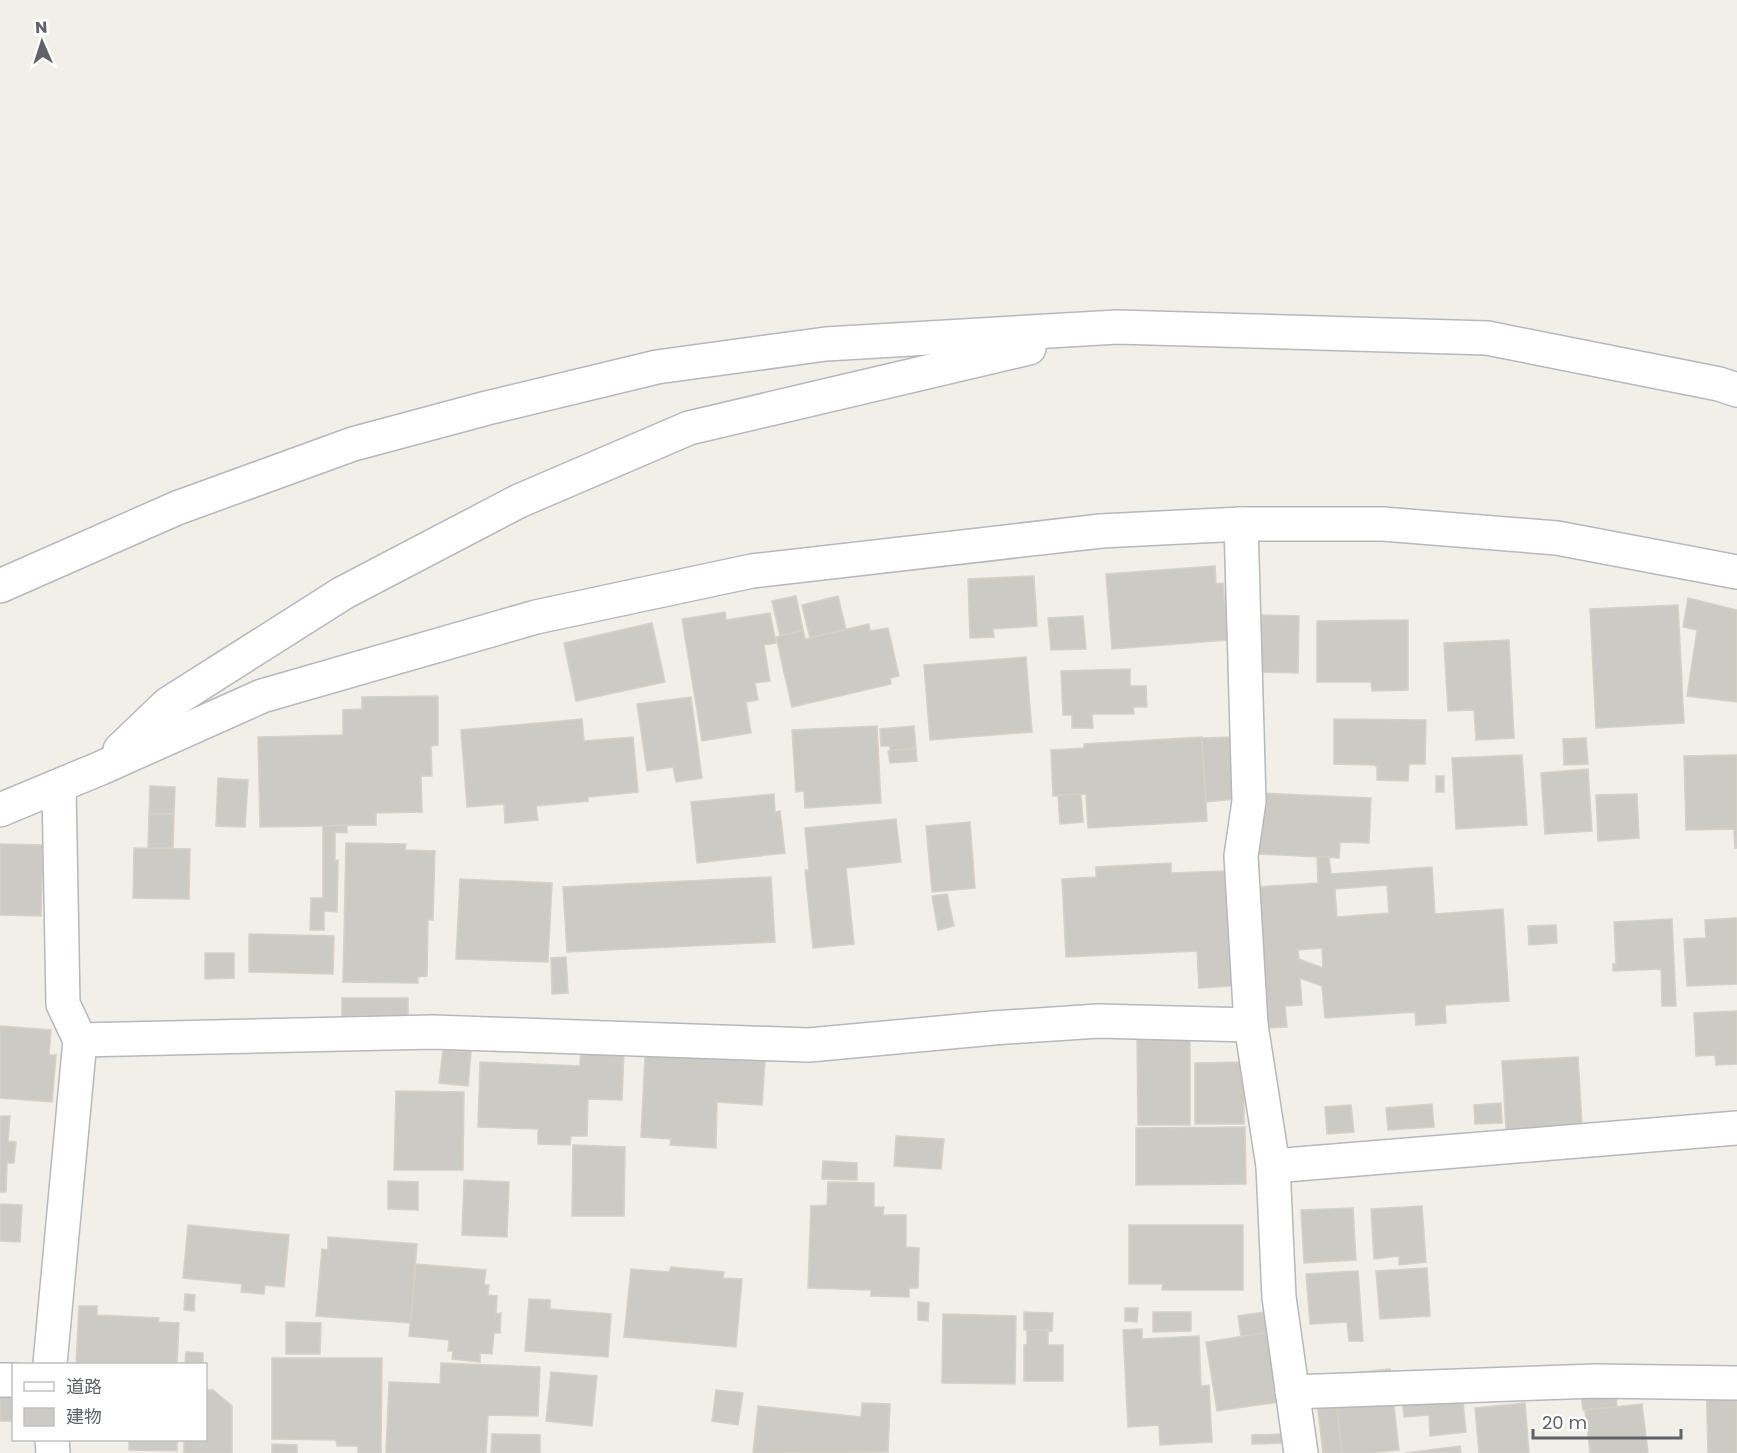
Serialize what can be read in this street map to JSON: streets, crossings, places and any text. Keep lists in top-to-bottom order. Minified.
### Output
{"legend":["道路","建物"],"scale_bar":"20 m","north":"top"}
